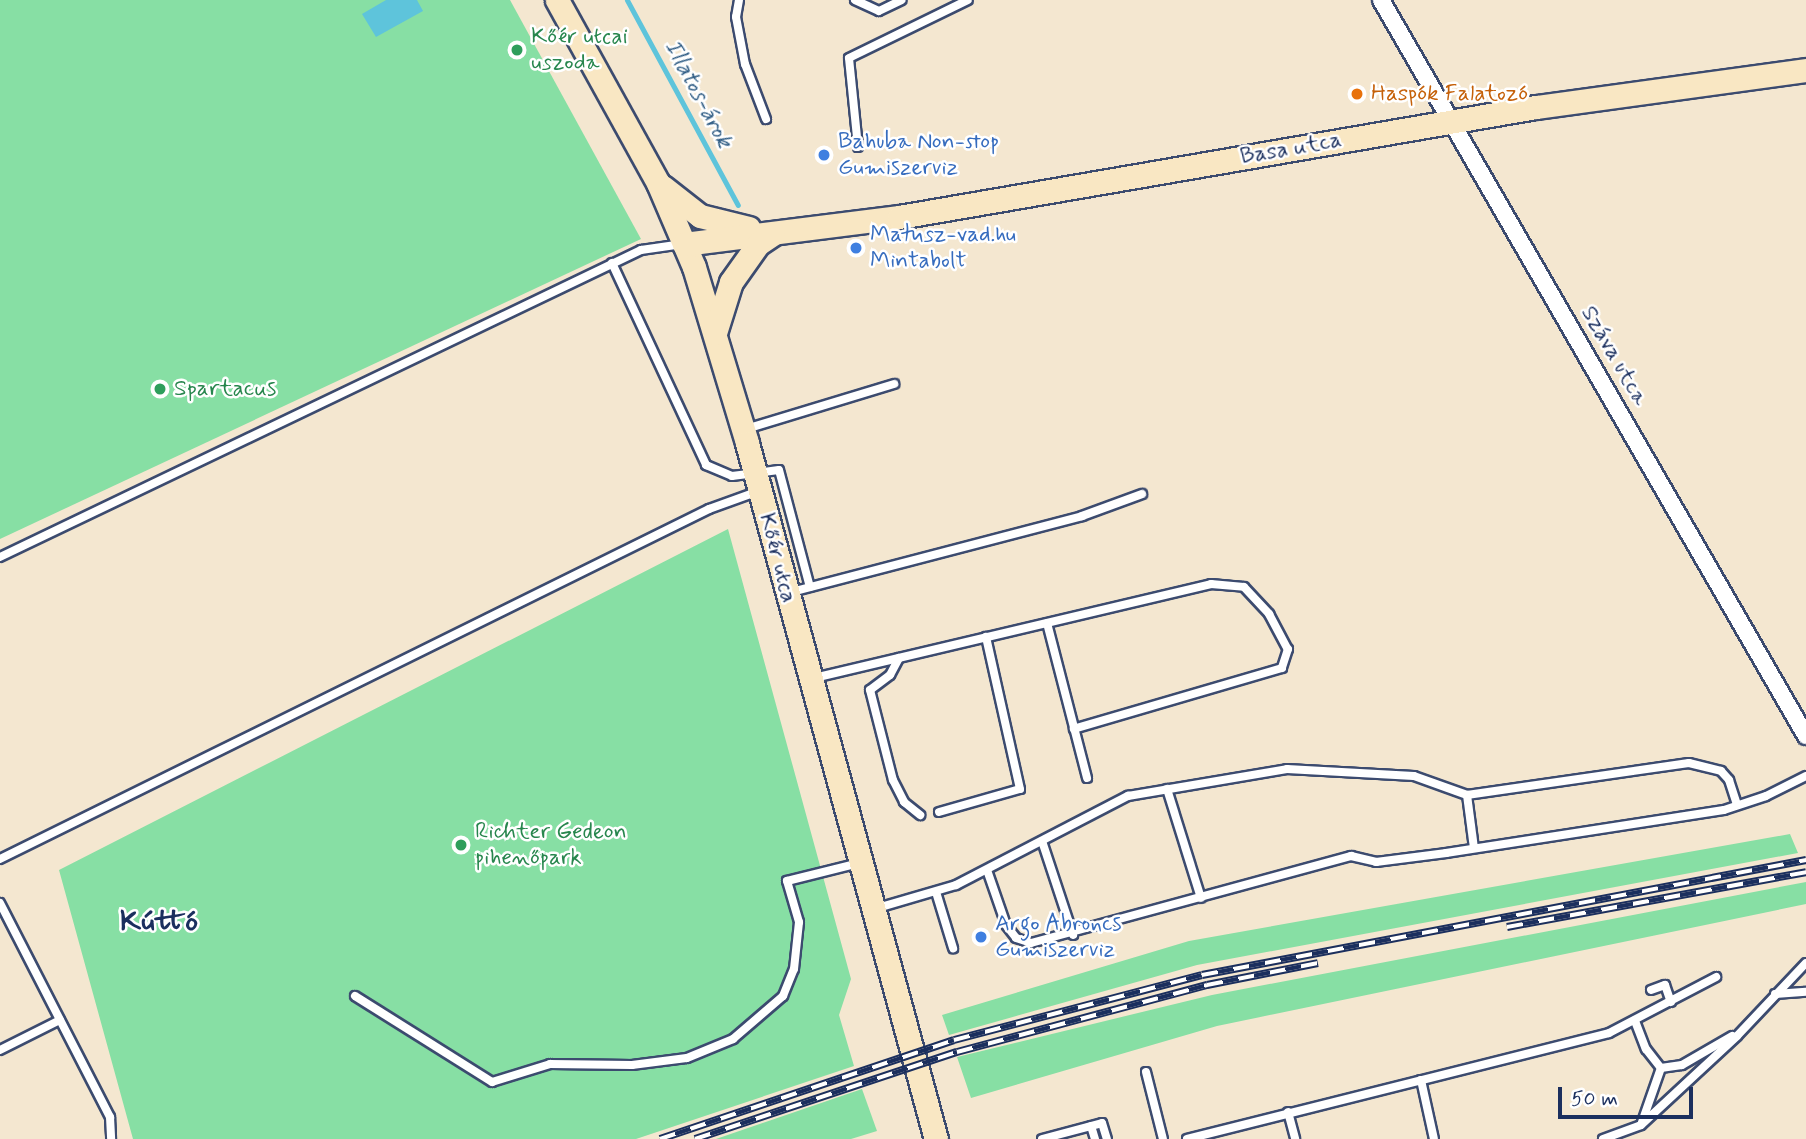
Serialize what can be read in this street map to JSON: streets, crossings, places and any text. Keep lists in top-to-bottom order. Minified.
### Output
{"streets":{"street":["Basa utca","Száva utca","Kőér utca"]},"crossings":[["Basa utca","Száva utca"],["Basa utca","Kőér utca"]],"districts":["Kúttó"],"water":["Illatos-árok"],"places":["Kőér utcai uszoda","Haspók Falatozó","Bahuba Non-stop Gumiszerviz","Matusz-vad.hu Mintabolt","Spartacus","Richter Gedeon pihenőpark","Argo Abroncs Gumiszerviz"],"scale_bar":"50 m"}
